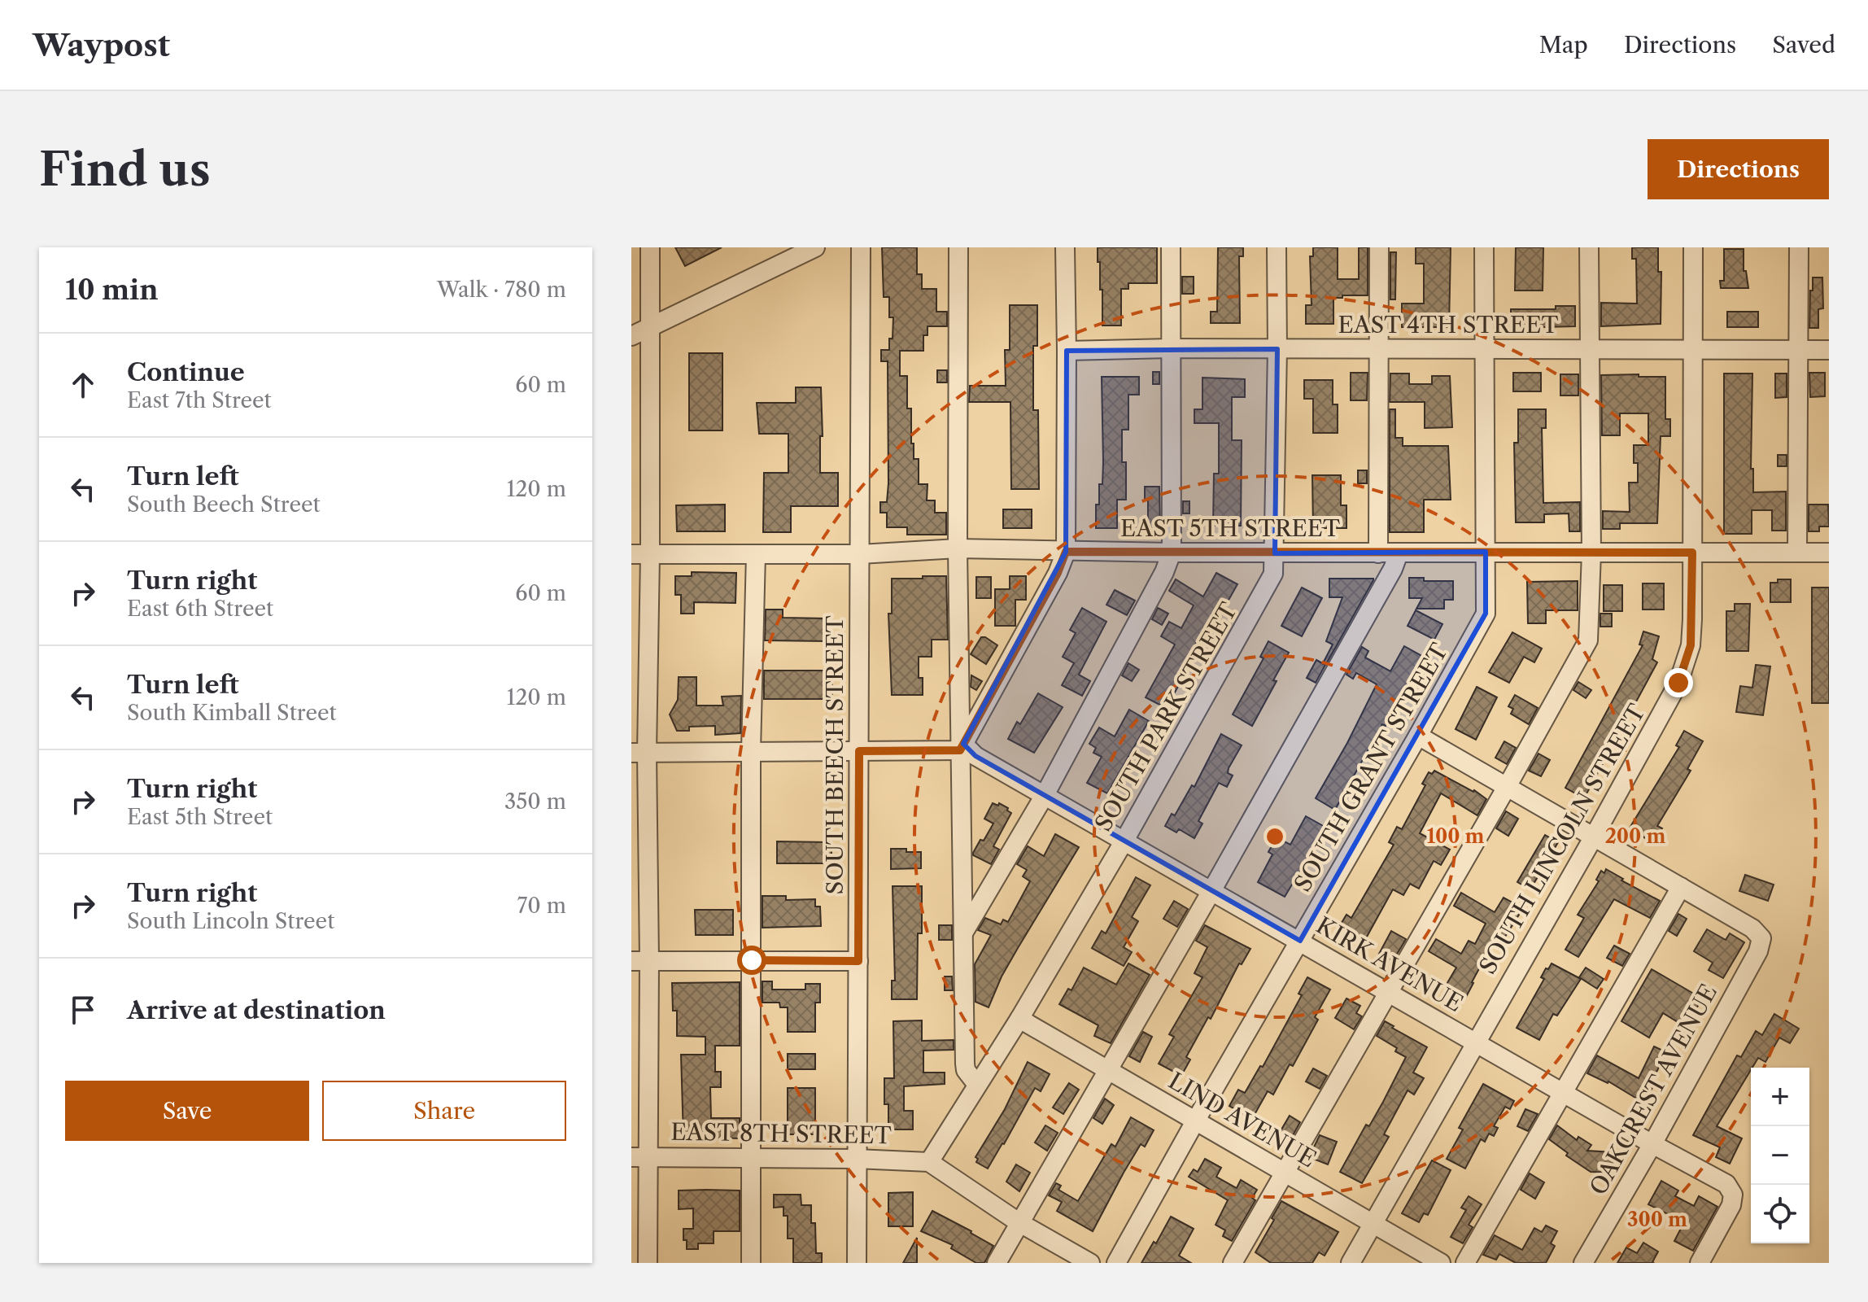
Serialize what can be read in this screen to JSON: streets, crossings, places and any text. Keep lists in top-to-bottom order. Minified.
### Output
{"streets":{"street":["EAST 4TH STREET","EAST 5TH STREET","SOUTH PARK STREET","SOUTH BEECH STREET","SOUTH GRANT STREET","SOUTH LINCOLN STREET","KIRK AVENUE","OAKCREST AVENUE","LIND AVENUE","EAST 8TH STREET"]},"crossings":[["EAST 4TH STREET","SOUTH PARK STREET"],["EAST 4TH STREET","SOUTH GRANT STREET"],["EAST 4TH STREET","SOUTH LINCOLN STREET"],["EAST 5TH STREET","SOUTH PARK STREET"],["EAST 5TH STREET","SOUTH BEECH STREET"],["EAST 5TH STREET","SOUTH GRANT STREET"],["EAST 5TH STREET","SOUTH LINCOLN STREET"],["SOUTH PARK STREET","KIRK AVENUE"],["SOUTH PARK STREET","LIND AVENUE"],["SOUTH PARK STREET","EAST 8TH STREET"],["SOUTH BEECH STREET","EAST 8TH STREET"],["SOUTH GRANT STREET","KIRK AVENUE"],["SOUTH GRANT STREET","LIND AVENUE"],["SOUTH LINCOLN STREET","KIRK AVENUE"],["SOUTH LINCOLN STREET","LIND AVENUE"],["KIRK AVENUE","OAKCREST AVENUE"]],"page":{"header":"Waypost","nav":["Map","Directions","Saved"],"buttons":["Directions",["Save","Share"]],"title":"Find us","heading":["10 min","Walk · 780 m"],"list":[["Continue","East 7th Street","60 m"],["Turn left","South Beech Street","120 m"],["Turn right","East 6th Street","60 m"],["Turn left","South Kimball Street","120 m"],["Turn right","East 5th Street","350 m"],["Turn right","South Lincoln Street","70 m"],"Arrive at destination"],"map_buttons":["+","−"]},"rings":["100 m","200 m","300 m"]}
